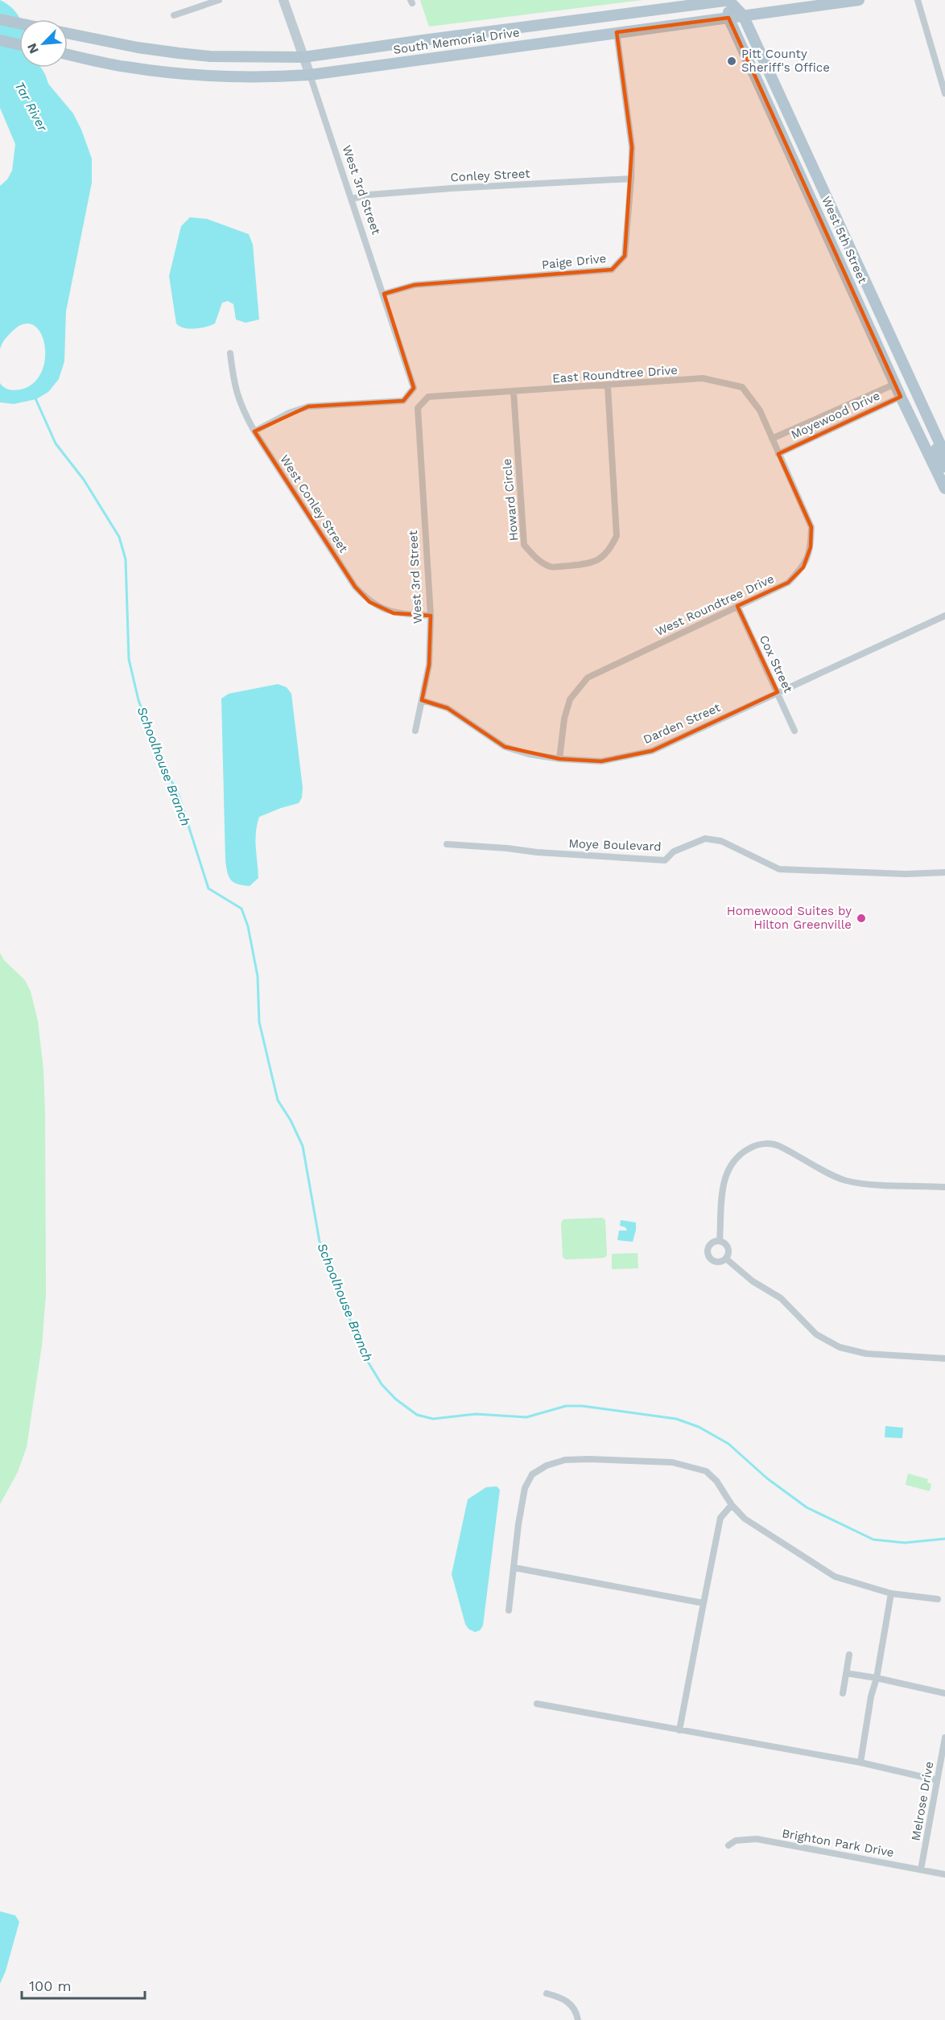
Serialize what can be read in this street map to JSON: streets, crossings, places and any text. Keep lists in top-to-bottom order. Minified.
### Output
{"streets":{"main road":["South Memorial Drive","West 5th Street"],"street":["Conley Street","West 3rd Street","Paige Drive","East Roundtree Drive","Moyewood Drive","Howard Circle","West Conley Street","West Roundtree Drive","Cox Street","Darden Street","Moye Boulevard","Melrose Drive","Brighton Park Drive"]},"crossings":[["South Memorial Drive","West 3rd Street"],["South Memorial Drive","West 5th Street"],["South Memorial Drive","Paige Drive"],["Conley Street","West 3rd Street"],["Conley Street","Paige Drive"],["West 3rd Street","Paige Drive"],["West 3rd Street","East Roundtree Drive"],["West 3rd Street","West Conley Street"],["West 3rd Street","Darden Street"],["West 5th Street","Moyewood Drive"],["East Roundtree Drive","Moyewood Drive"],["East Roundtree Drive","Howard Circle"],["East Roundtree Drive","West Roundtree Drive"],["Moyewood Drive","West Roundtree Drive"],["West Roundtree Drive","Cox Street"],["West Roundtree Drive","Darden Street"],["Cox Street","Darden Street"],["Melrose Drive","Brighton Park Drive"]],"water":["Tar River","Schoolhouse Branch"],"places":["Pitt County Sheriff's Office","Homewood Suites by Hilton Greenville"],"scale_bar":"100 m","north":"bottom left"}
